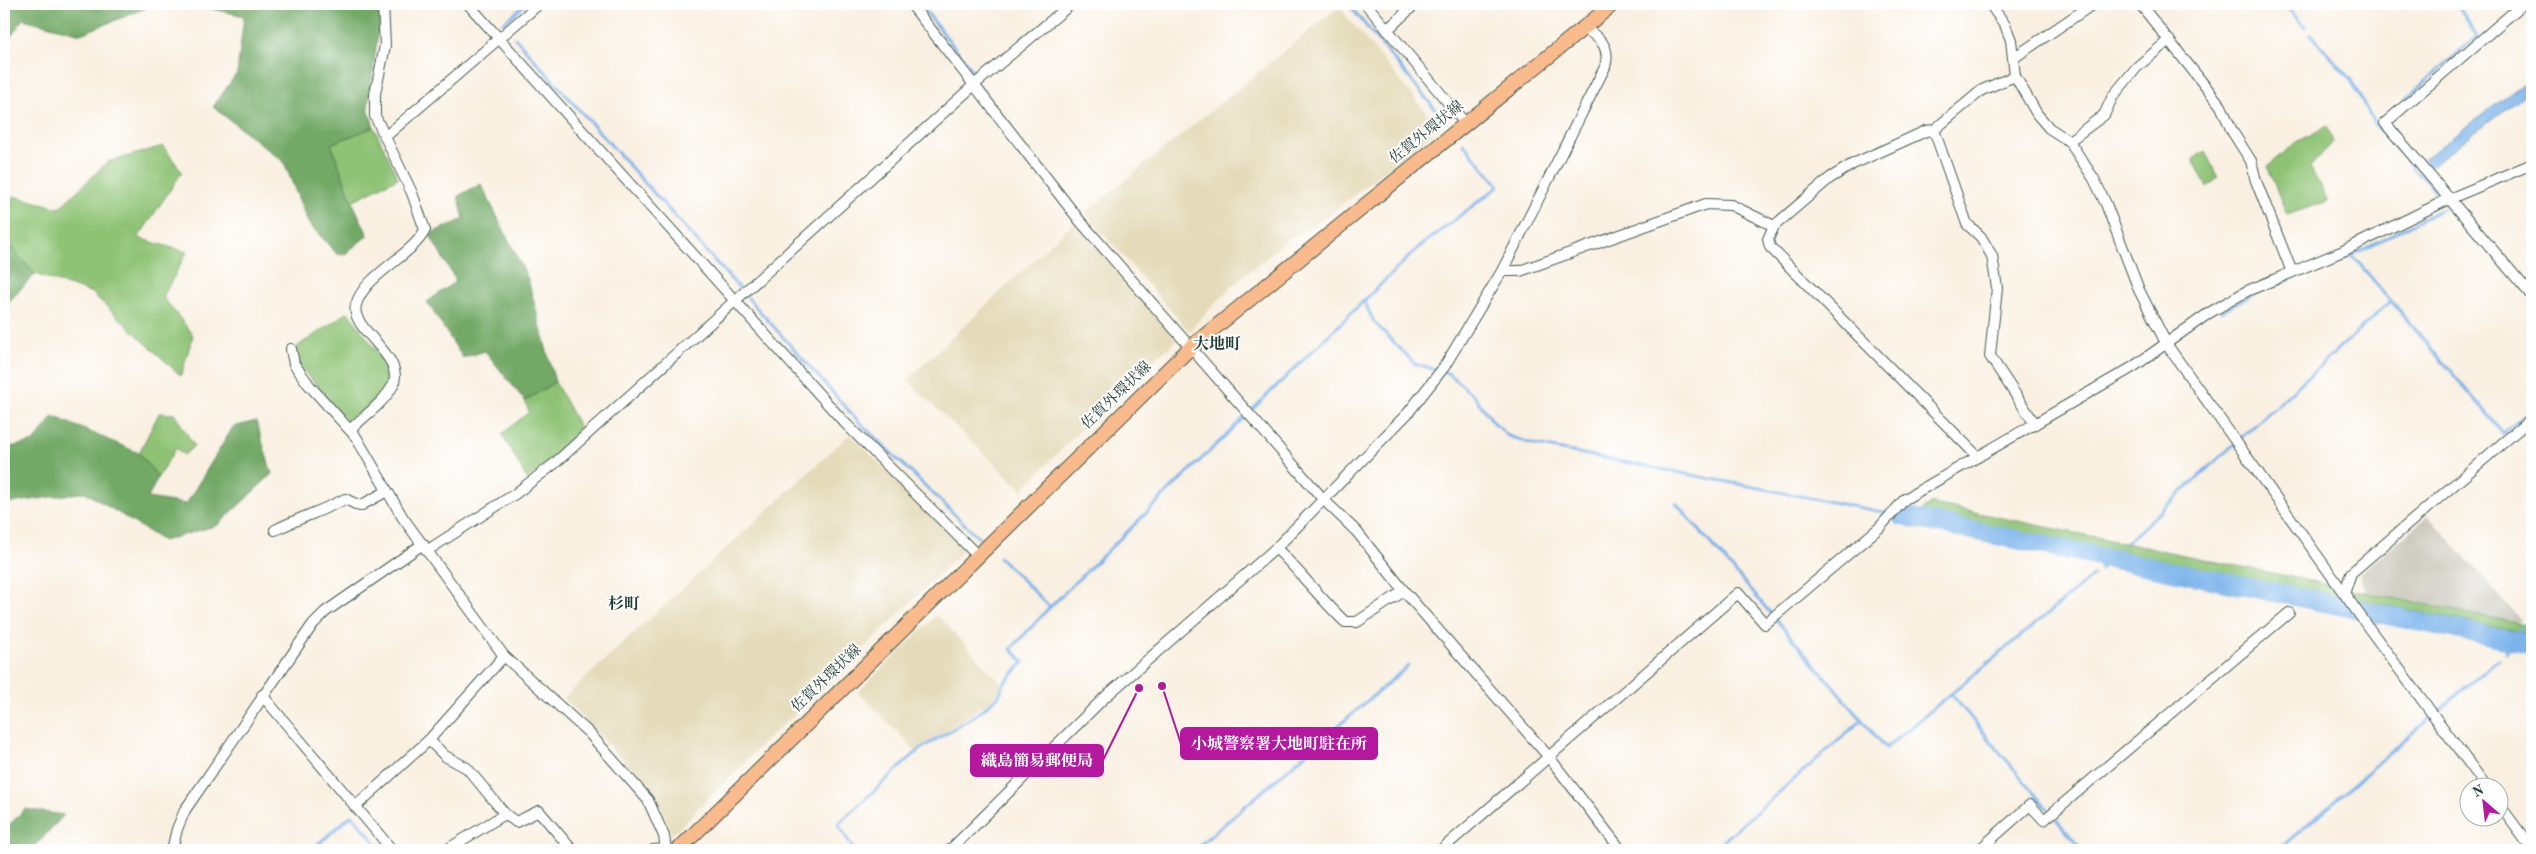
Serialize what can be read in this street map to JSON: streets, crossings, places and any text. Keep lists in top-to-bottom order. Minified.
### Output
{"streets":{"main road":["佐賀外環状線"]},"districts":["大地町","杉町"],"places":["小城警察署大地町駐在所","織島簡易郵便局"],"north":"top left"}
